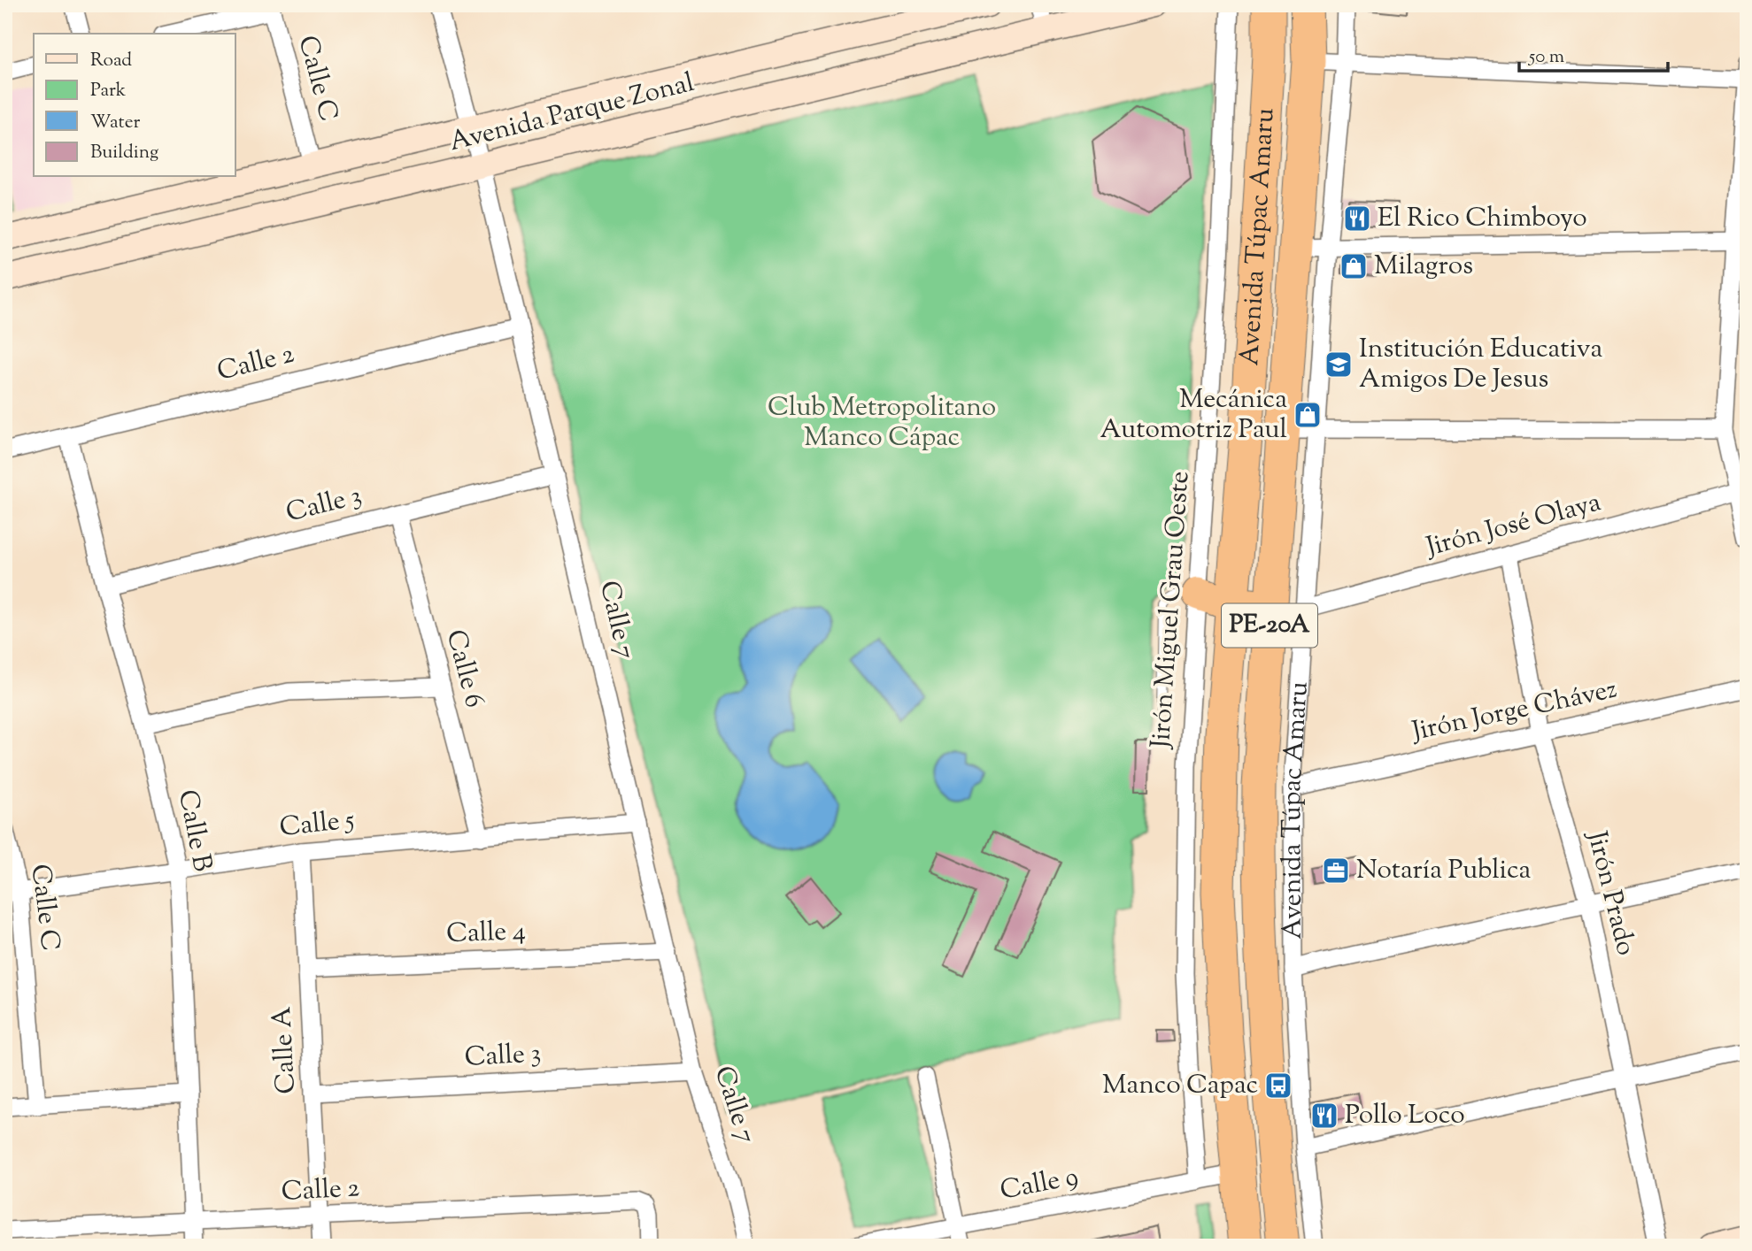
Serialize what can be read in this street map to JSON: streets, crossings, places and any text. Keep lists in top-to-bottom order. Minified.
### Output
{"streets":{"highway":["Avenida Túpac Amaru","PE-20A"],"main road":["Avenida Parque Zonal"],"street":["Calle C","Calle 2","Calle 3","Jirón José Olaya","Jirón Miguel Grau Oeste","Calle 7","Calle 6","Jirón Jorge Chávez","Calle 5","Calle B","Jirón Prado","Calle 4","Calle A","Calle 9"]},"crossings":[["Calle C","Avenida Parque Zonal"],["Calle C","Calle 5"],["Avenida Parque Zonal","Calle 7"],["Avenida Túpac Amaru","Jirón José Olaya"],["Avenida Túpac Amaru","Jirón Jorge Chávez"],["Avenida Túpac Amaru","Calle 9"],["Calle 2","Calle 7"],["Calle 2","Calle B"],["Calle 2","Calle A"],["Calle 3","Calle 7"],["Calle 3","Calle 6"],["Calle 3","Calle B"],["Calle 3","Calle A"],["Jirón José Olaya","Jirón Prado"],["Jirón Miguel Grau Oeste","Calle 9"],["Calle 7","Calle 5"],["Calle 7","Calle 4"],["Calle 6","Calle 5"],["Jirón Jorge Chávez","Jirón Prado"],["Calle 5","Calle B"],["Calle 5","Calle A"],["Calle 4","Calle A"]],"parks":["Club Metropolitano Manco Cápac"],"places":{"restaurant":["El Rico Chimboyo","Pollo Loco"],"shop":["Milagros","Mecánica Automotriz Paul"],"school or university":["Institución Educativa Amigos De Jesus"],"office":["Notaría Publica"],"bus stop":["Manco Capac"]},"legend":["Road","Park","Water","Building"],"scale_bar":"50 m"}
